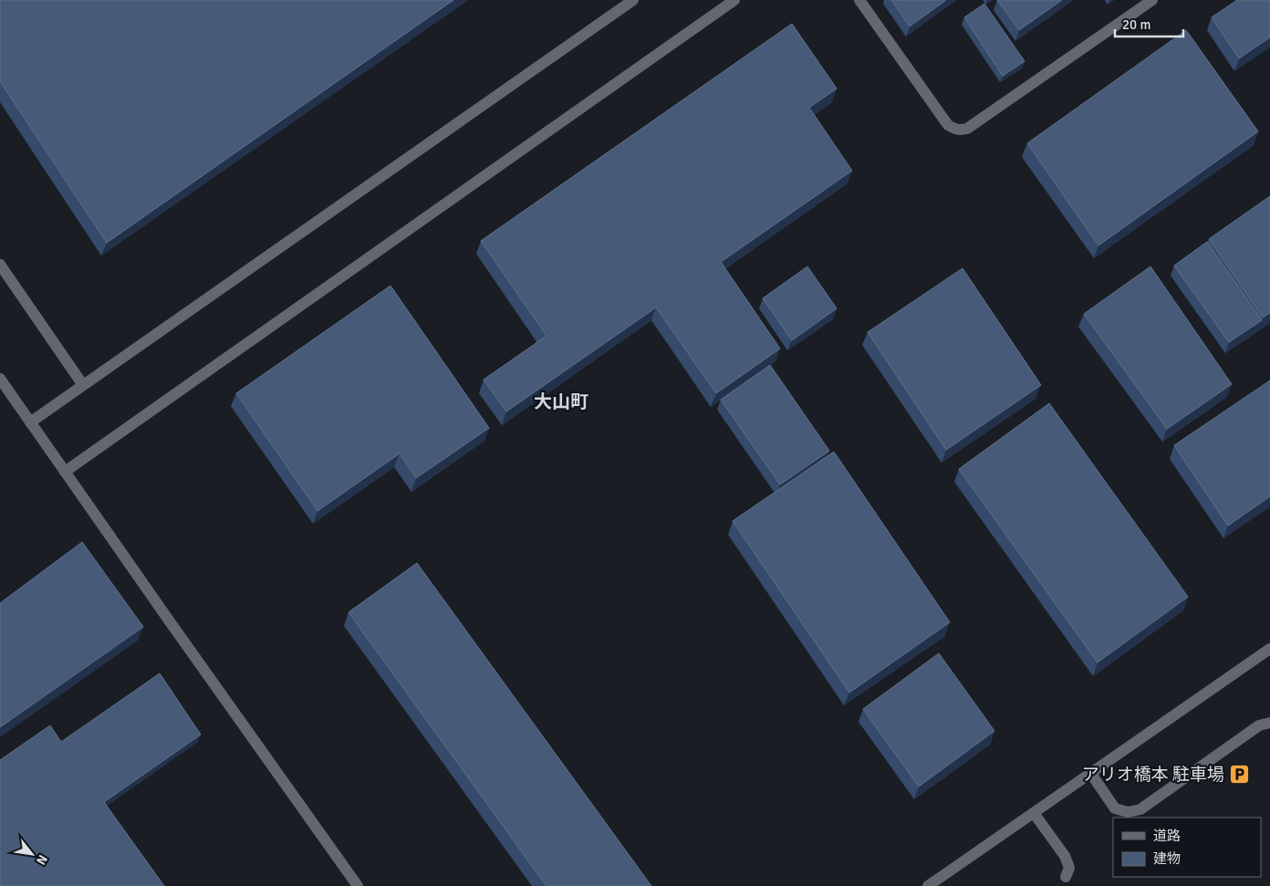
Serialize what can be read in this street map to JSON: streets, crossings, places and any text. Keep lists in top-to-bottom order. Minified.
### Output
{"districts":["大山町"],"places":{"parking":["アリオ橋本 駐車場"]},"legend":["道路","建物"],"scale_bar":"20 m","north":"bottom right"}
